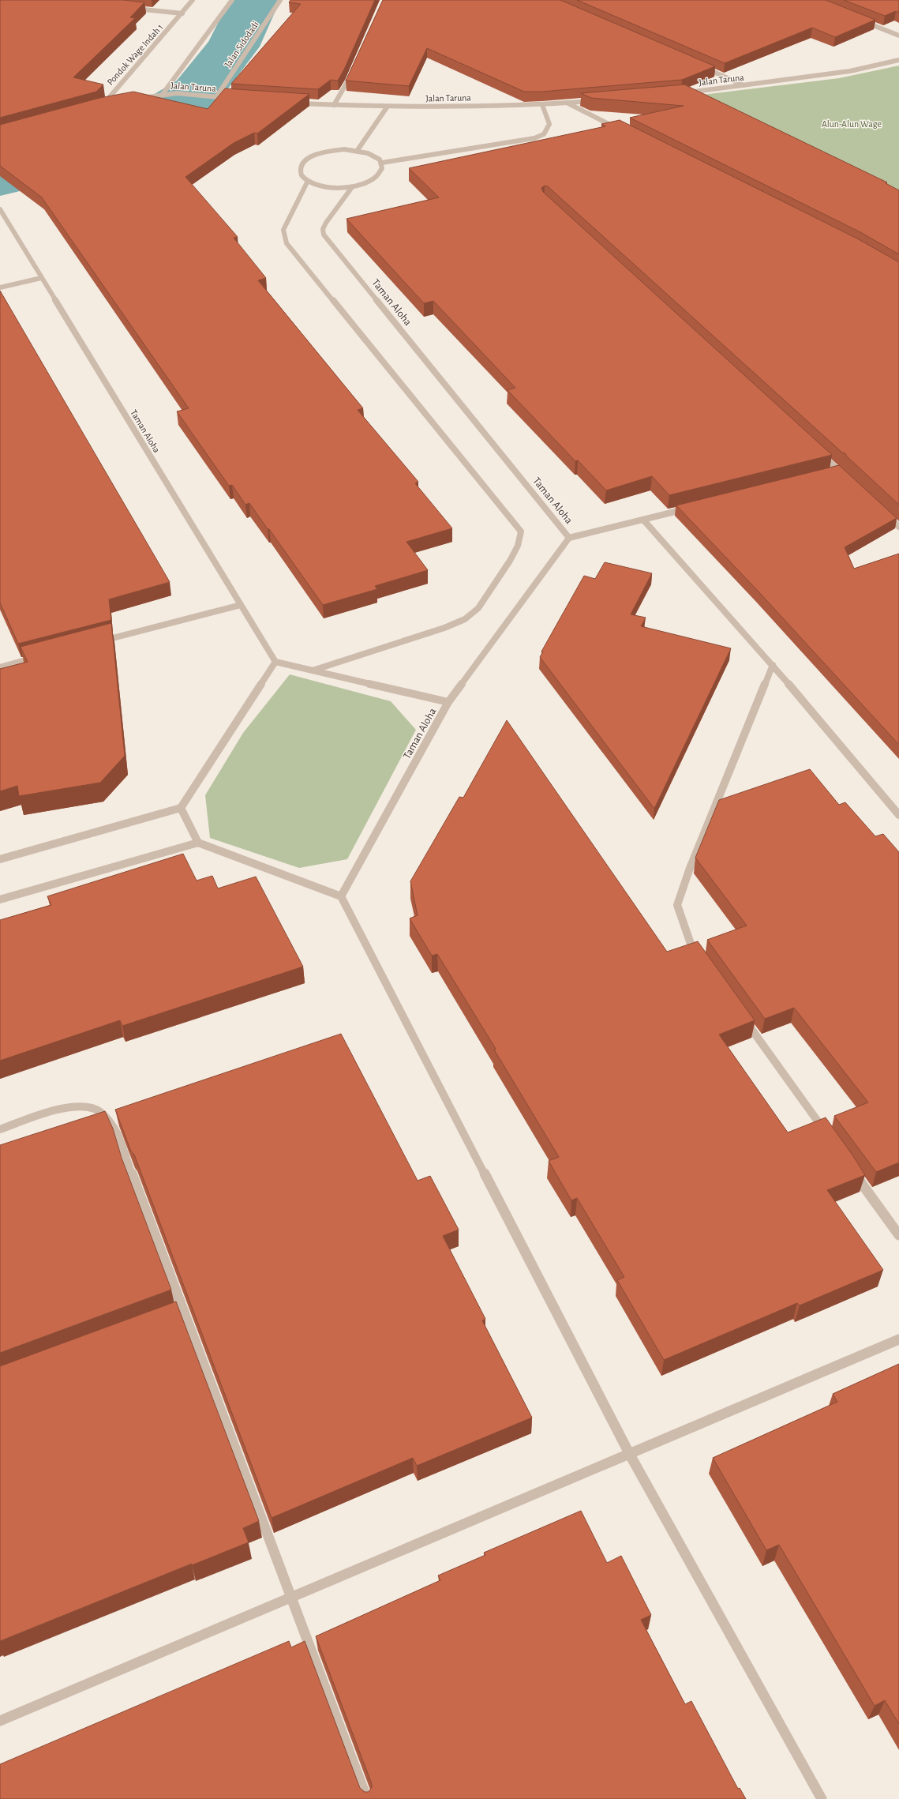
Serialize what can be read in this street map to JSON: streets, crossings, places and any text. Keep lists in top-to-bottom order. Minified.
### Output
{"streets":{"street":["Jalan Sidodadi","Pondok Wage Indah 1","Jalan Taruna","Taman Aloha"]},"crossings":[["Jalan Sidodadi","Jalan Taruna"]],"parks":["Alun-Alun Wage"]}
